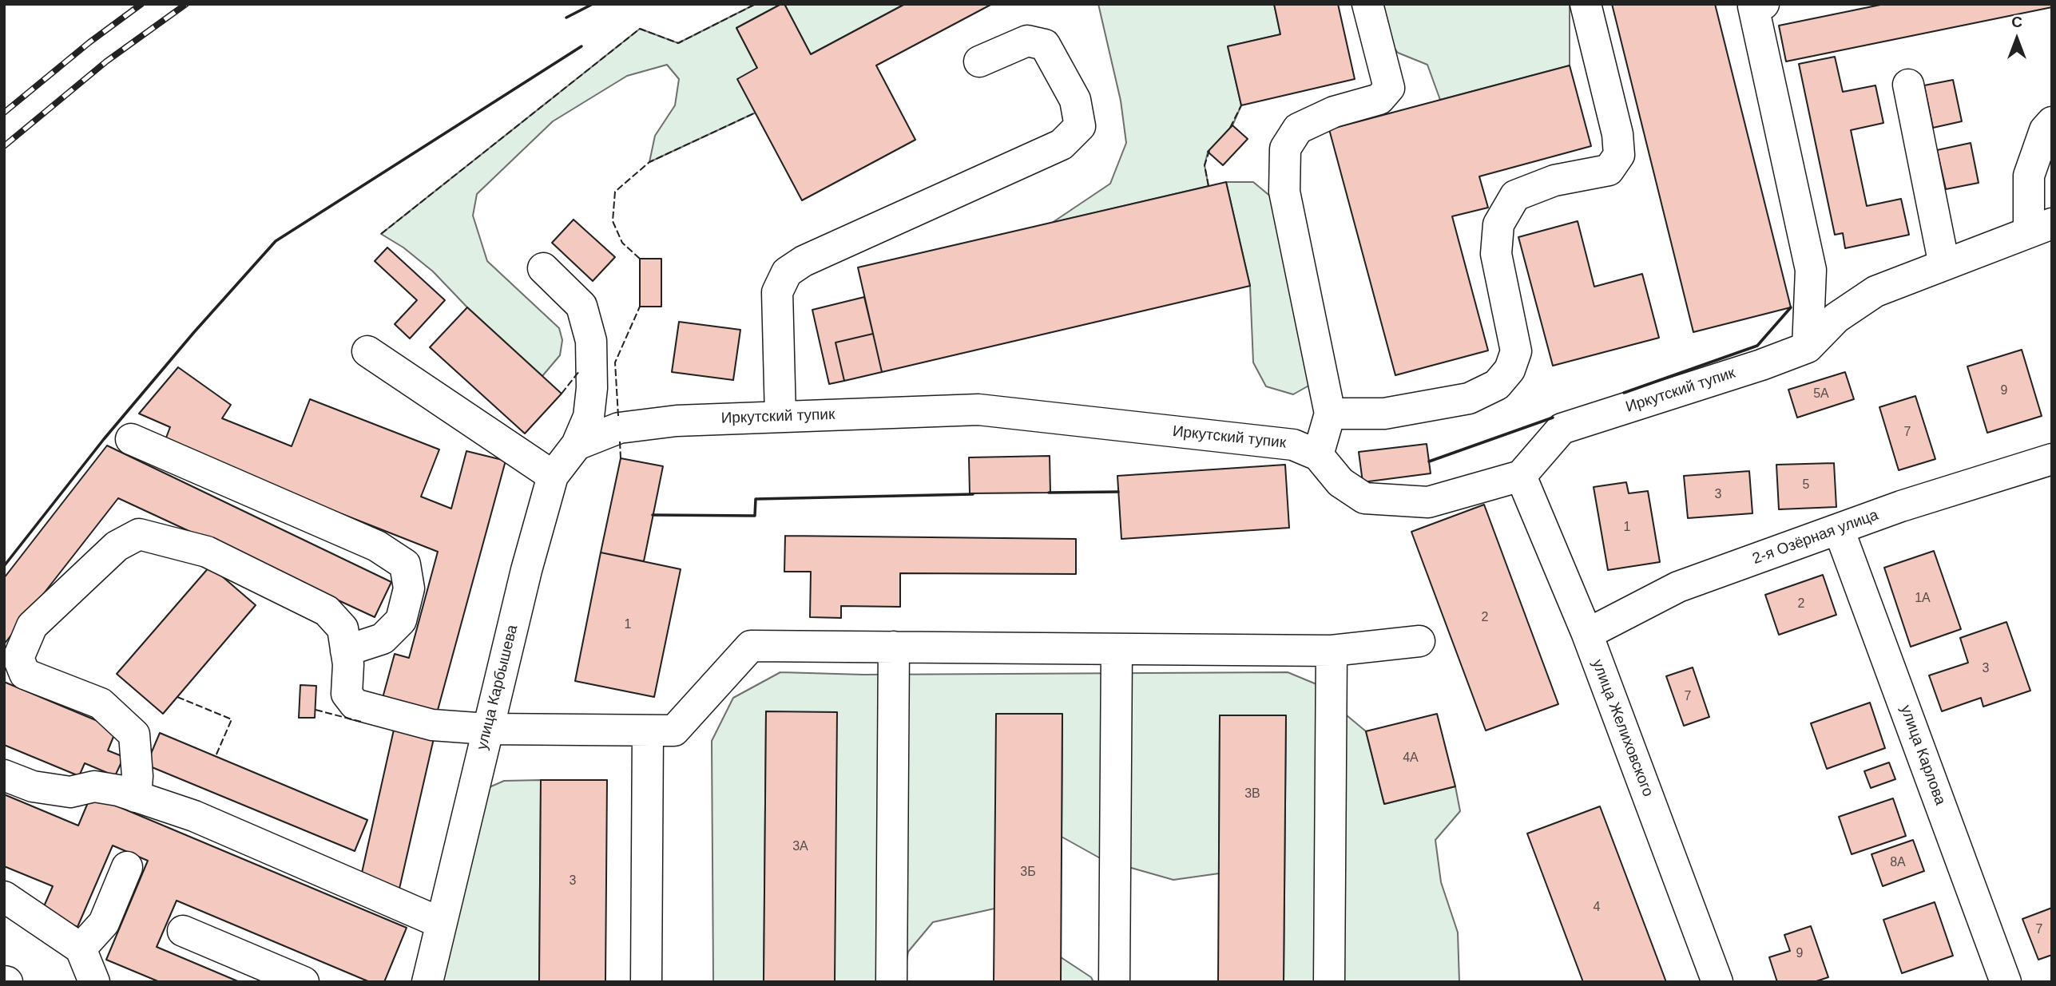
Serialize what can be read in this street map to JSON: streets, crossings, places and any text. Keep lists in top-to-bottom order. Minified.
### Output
{"streets":{"street":["Иркутский тупик","2-я Озёрная улица","улица Карбышева","улица Желиховского","улица Карлова"]},"crossings":[["Иркутский тупик","улица Карбышева"],["Иркутский тупик","улица Желиховского"],["2-я Озёрная улица","улица Желиховского"],["2-я Озёрная улица","улица Карлова"]],"house_numbers":["9","5А","7","5","3","1","1А","2","2","1","3","7","4А","3В","3А","8А","3Б","3","4","7","9"],"north":"top"}
